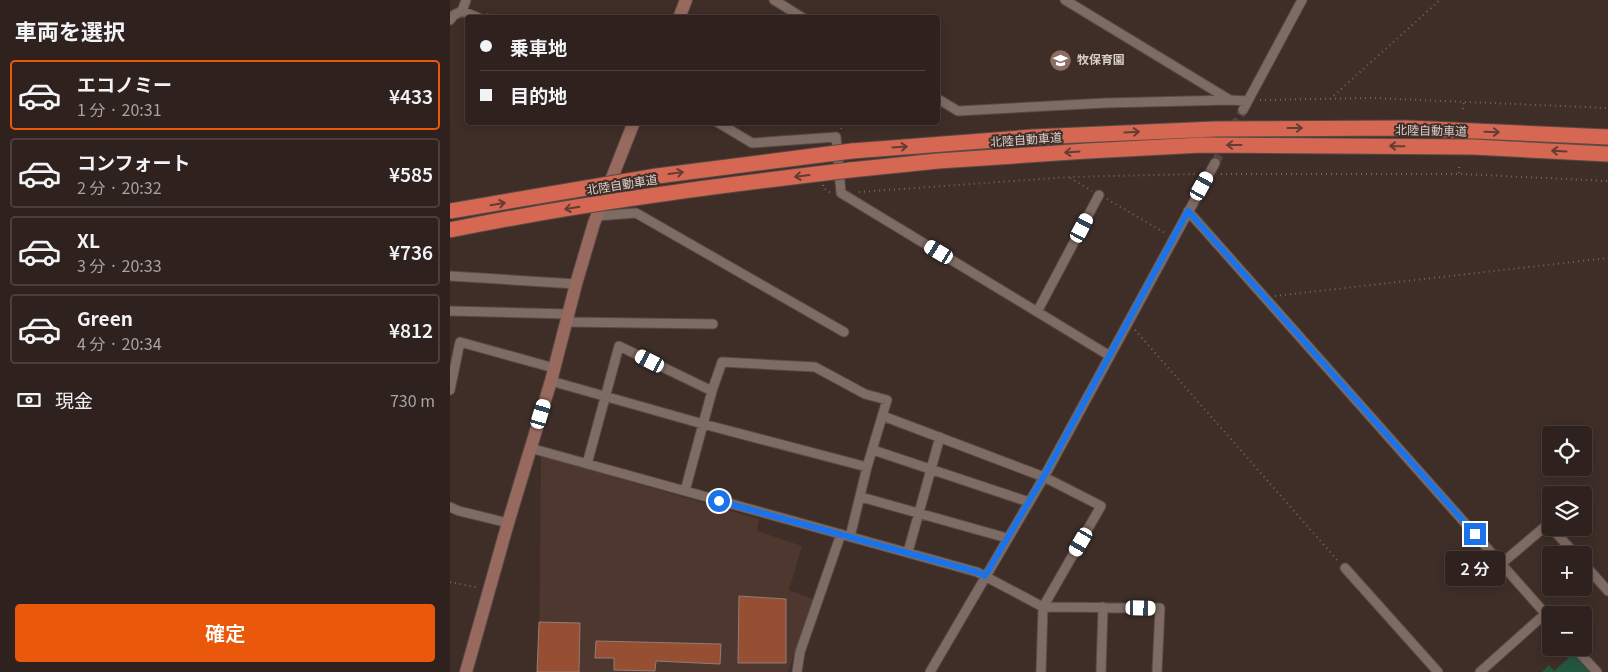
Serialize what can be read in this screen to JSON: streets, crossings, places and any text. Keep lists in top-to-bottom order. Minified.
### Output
{"streets":{"highway":["北陸自動車道"]},"places":{"school or university":["牧保育園"]},"page":{"heading":"車両を選択","banner":["乗車地","目的地"],"list":[{"name":"エコノミー","note":"1 分 · 20:31","value":"¥433"},{"name":"コンフォート","note":"2 分 · 20:32","value":"¥585"},{"name":"XL","note":"3 分 · 20:33","value":"¥736"},{"name":"Green","note":"4 分 · 20:34","value":"¥812"}],"pay":["現金","730 m"],"map_buttons":["+","−"],"bubble":"2 分","buttons":"確定"}}
